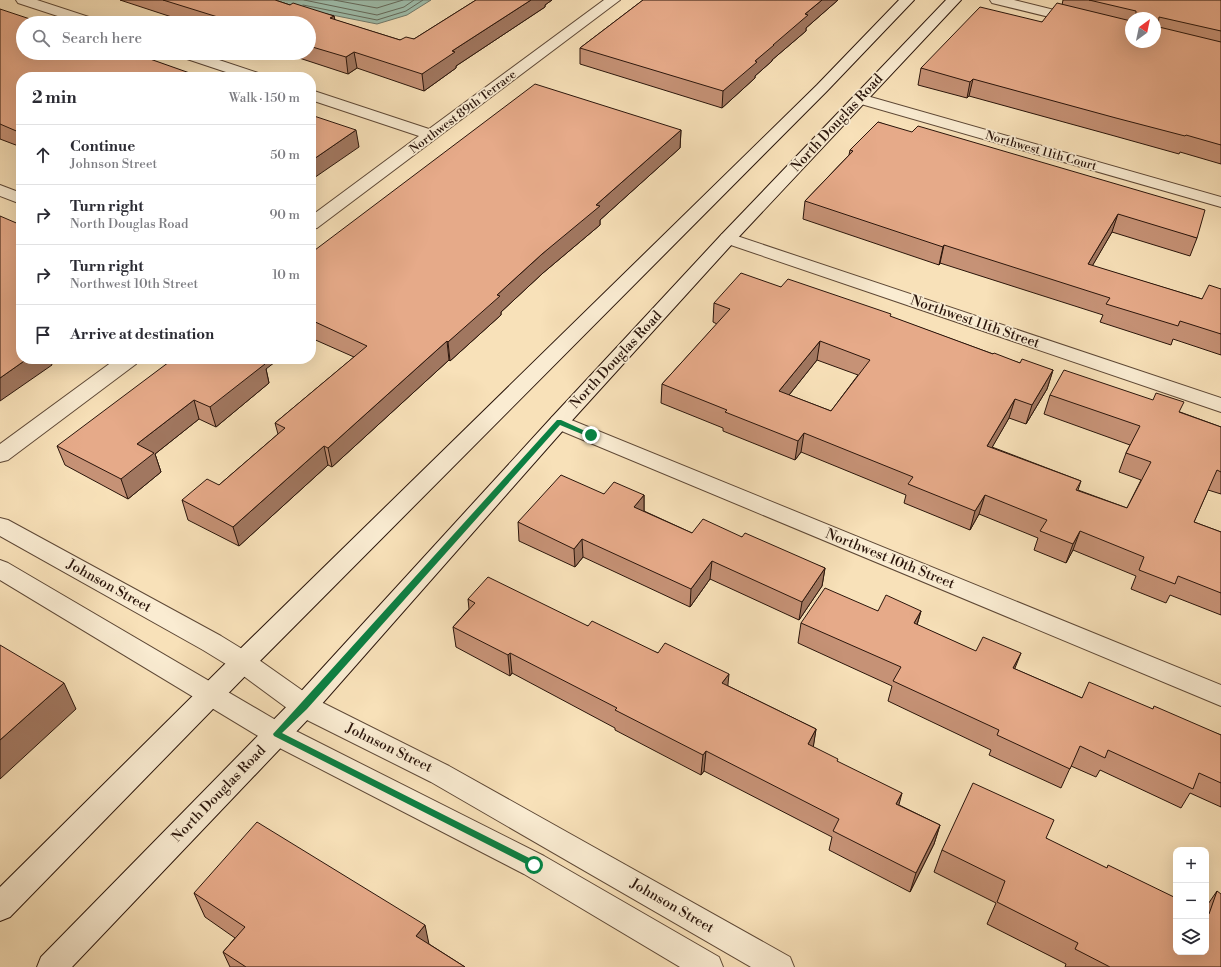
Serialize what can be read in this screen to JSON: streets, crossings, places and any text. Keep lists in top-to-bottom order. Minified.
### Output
{"streets":{"street":["Northwest 89th Terrace","North Douglas Road","Northwest 11th Court","Northwest 11th Street","Northwest 10th Street","Johnson Street"]},"crossings":[["North Douglas Road","Northwest 11th Court"],["North Douglas Road","Northwest 11th Street"],["North Douglas Road","Northwest 10th Street"],["North Douglas Road","Johnson Street"]],"north":"top right","page":{"search":"Search here","heading":["2 min","Walk · 150 m"],"list":[["Continue","Johnson Street","50 m"],["Turn right","North Douglas Road","90 m"],["Turn right","Northwest 10th Street","10 m"],"Arrive at destination"],"map_buttons":["+","−"]}}
